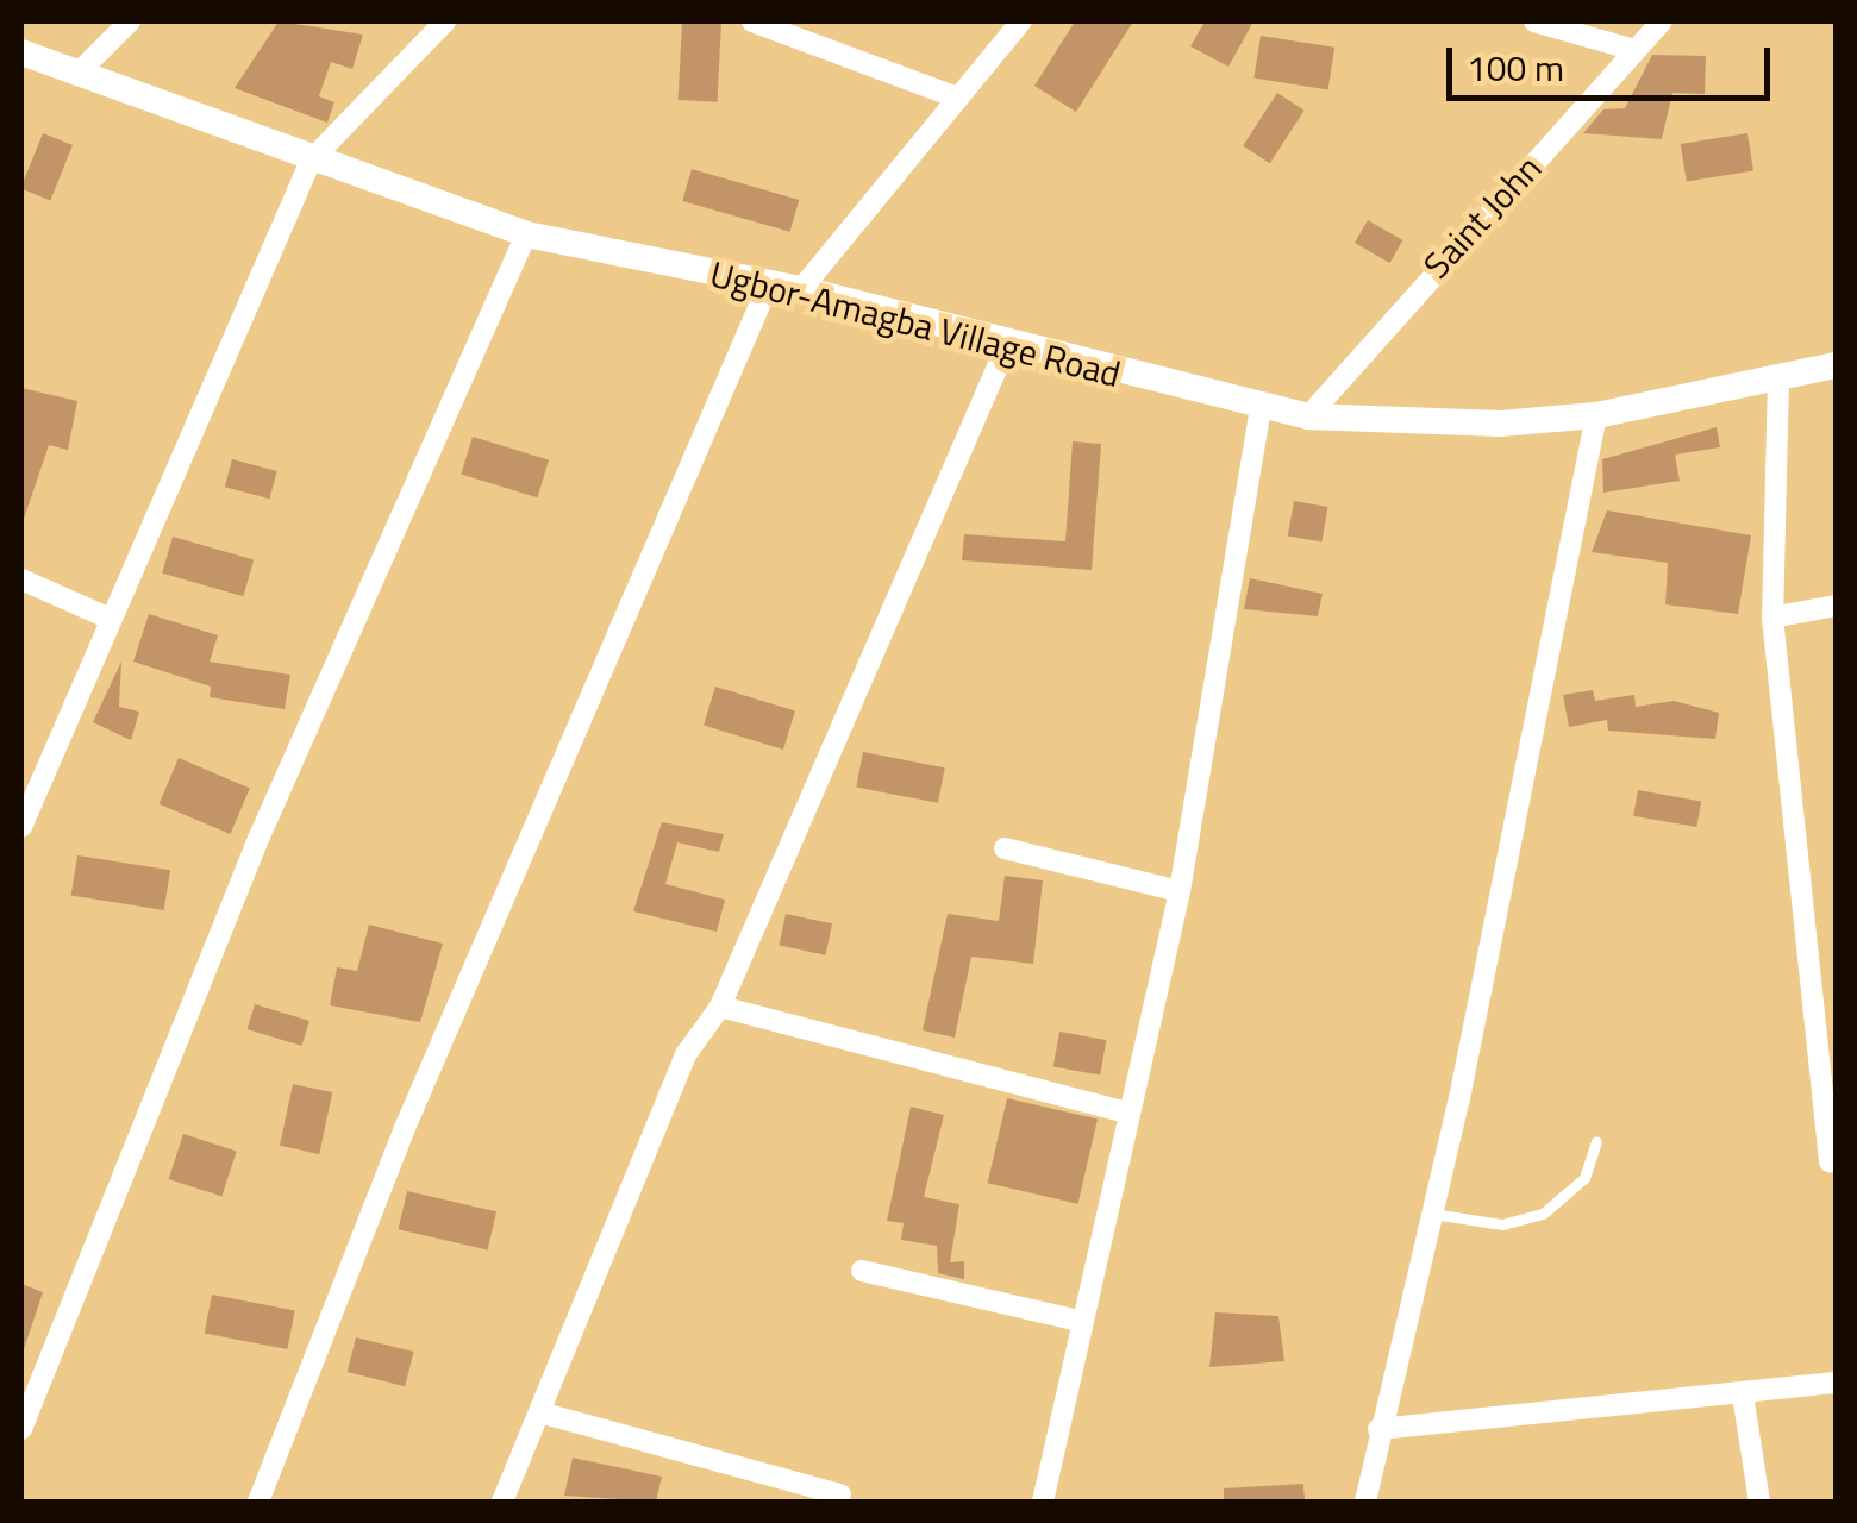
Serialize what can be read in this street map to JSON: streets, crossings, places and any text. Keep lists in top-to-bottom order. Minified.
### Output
{"streets":{"street":["Saint John","Ugbor-Amagba Village Road"]},"crossings":[["Saint John","Ugbor-Amagba Village Road"]],"scale_bar":"100 m"}
